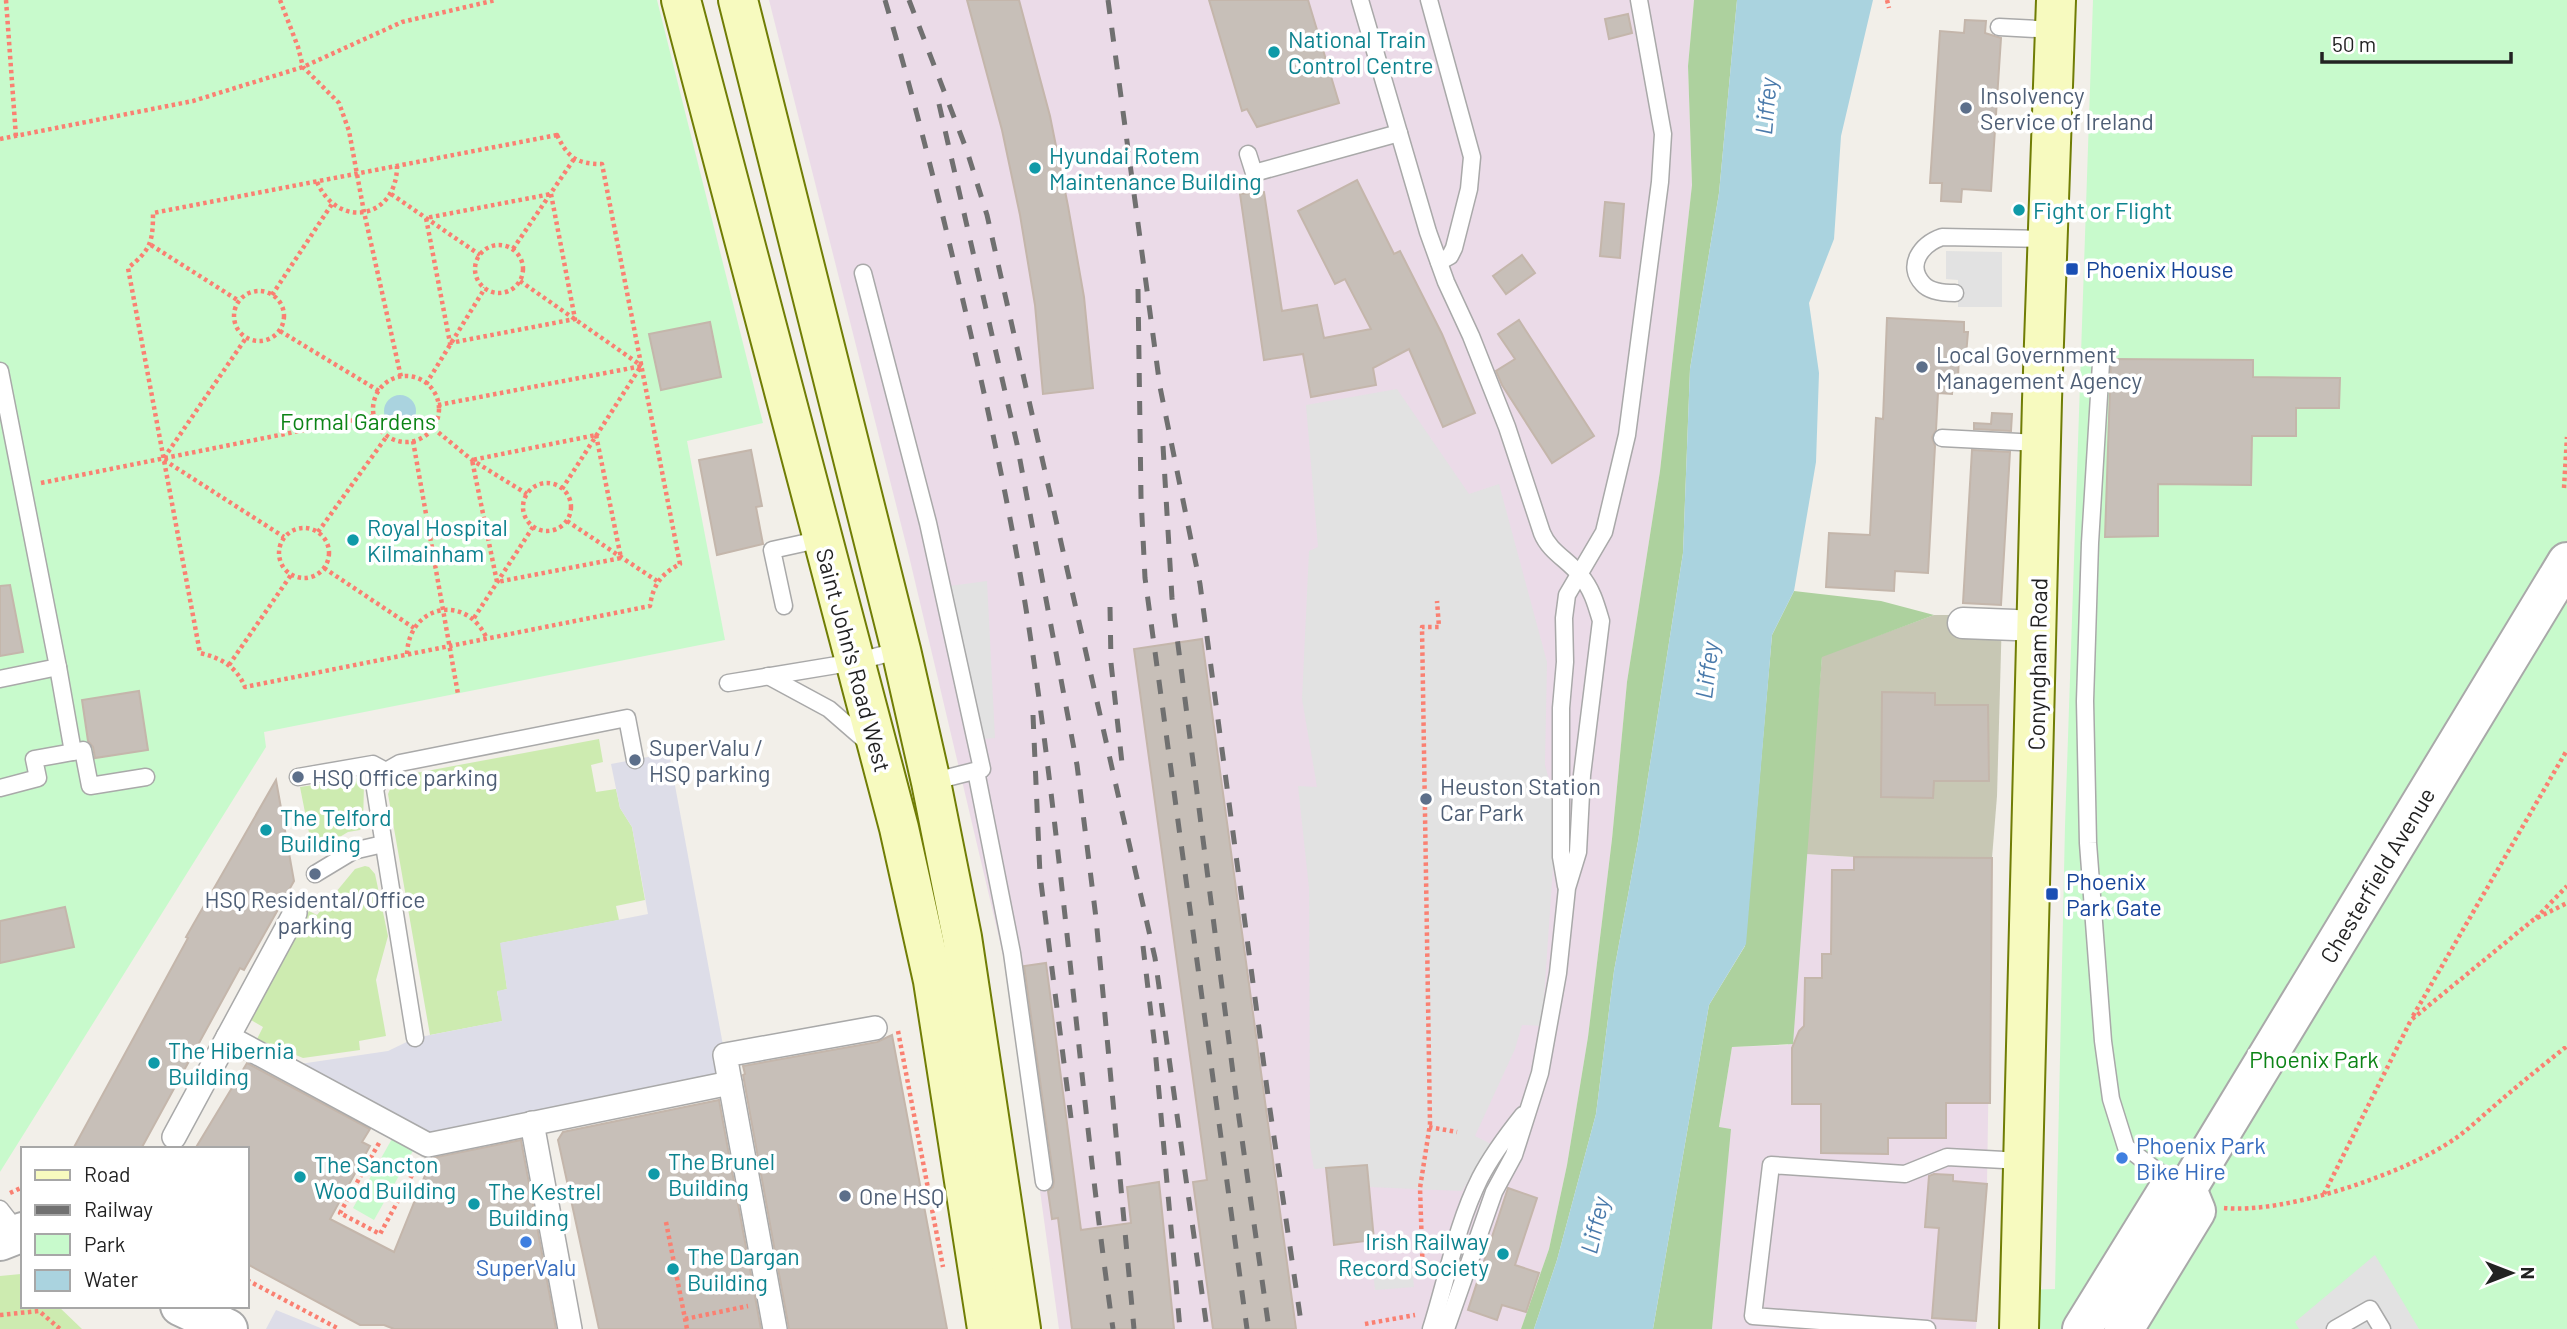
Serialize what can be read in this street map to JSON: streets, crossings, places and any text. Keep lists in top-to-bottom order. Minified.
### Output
{"streets":{"main road":["Saint John's Road West","Conyngham Road"],"street":["Chesterfield Avenue"]},"water":["Liffey"],"parks":["Formal Gardens","Phoenix Park"],"places":{"other":["National Train Control Centre","Insolvency Service of Ireland","Hyundai Rotem Maintenance Building","Fight or Flight","Local Government Management Agency","Royal Hospital Kilmainham","SuperValu / HSQ parking","HSQ Office parking","Heuston Station Car Park","The Telford Building","HSQ Residental/Office parking","The Hibernia Building","Phoenix Park Bike Hire","The Brunel Building","The Sancton Wood Building","One HSQ","The Kestrel Building","SuperValu","Irish Railway Record Society","The Dargan Building"],"transit":["Phoenix House","Phoenix Park Gate"]},"legend":["Road","Railway","Park","Water"],"scale_bar":"50 m","north":"right"}
